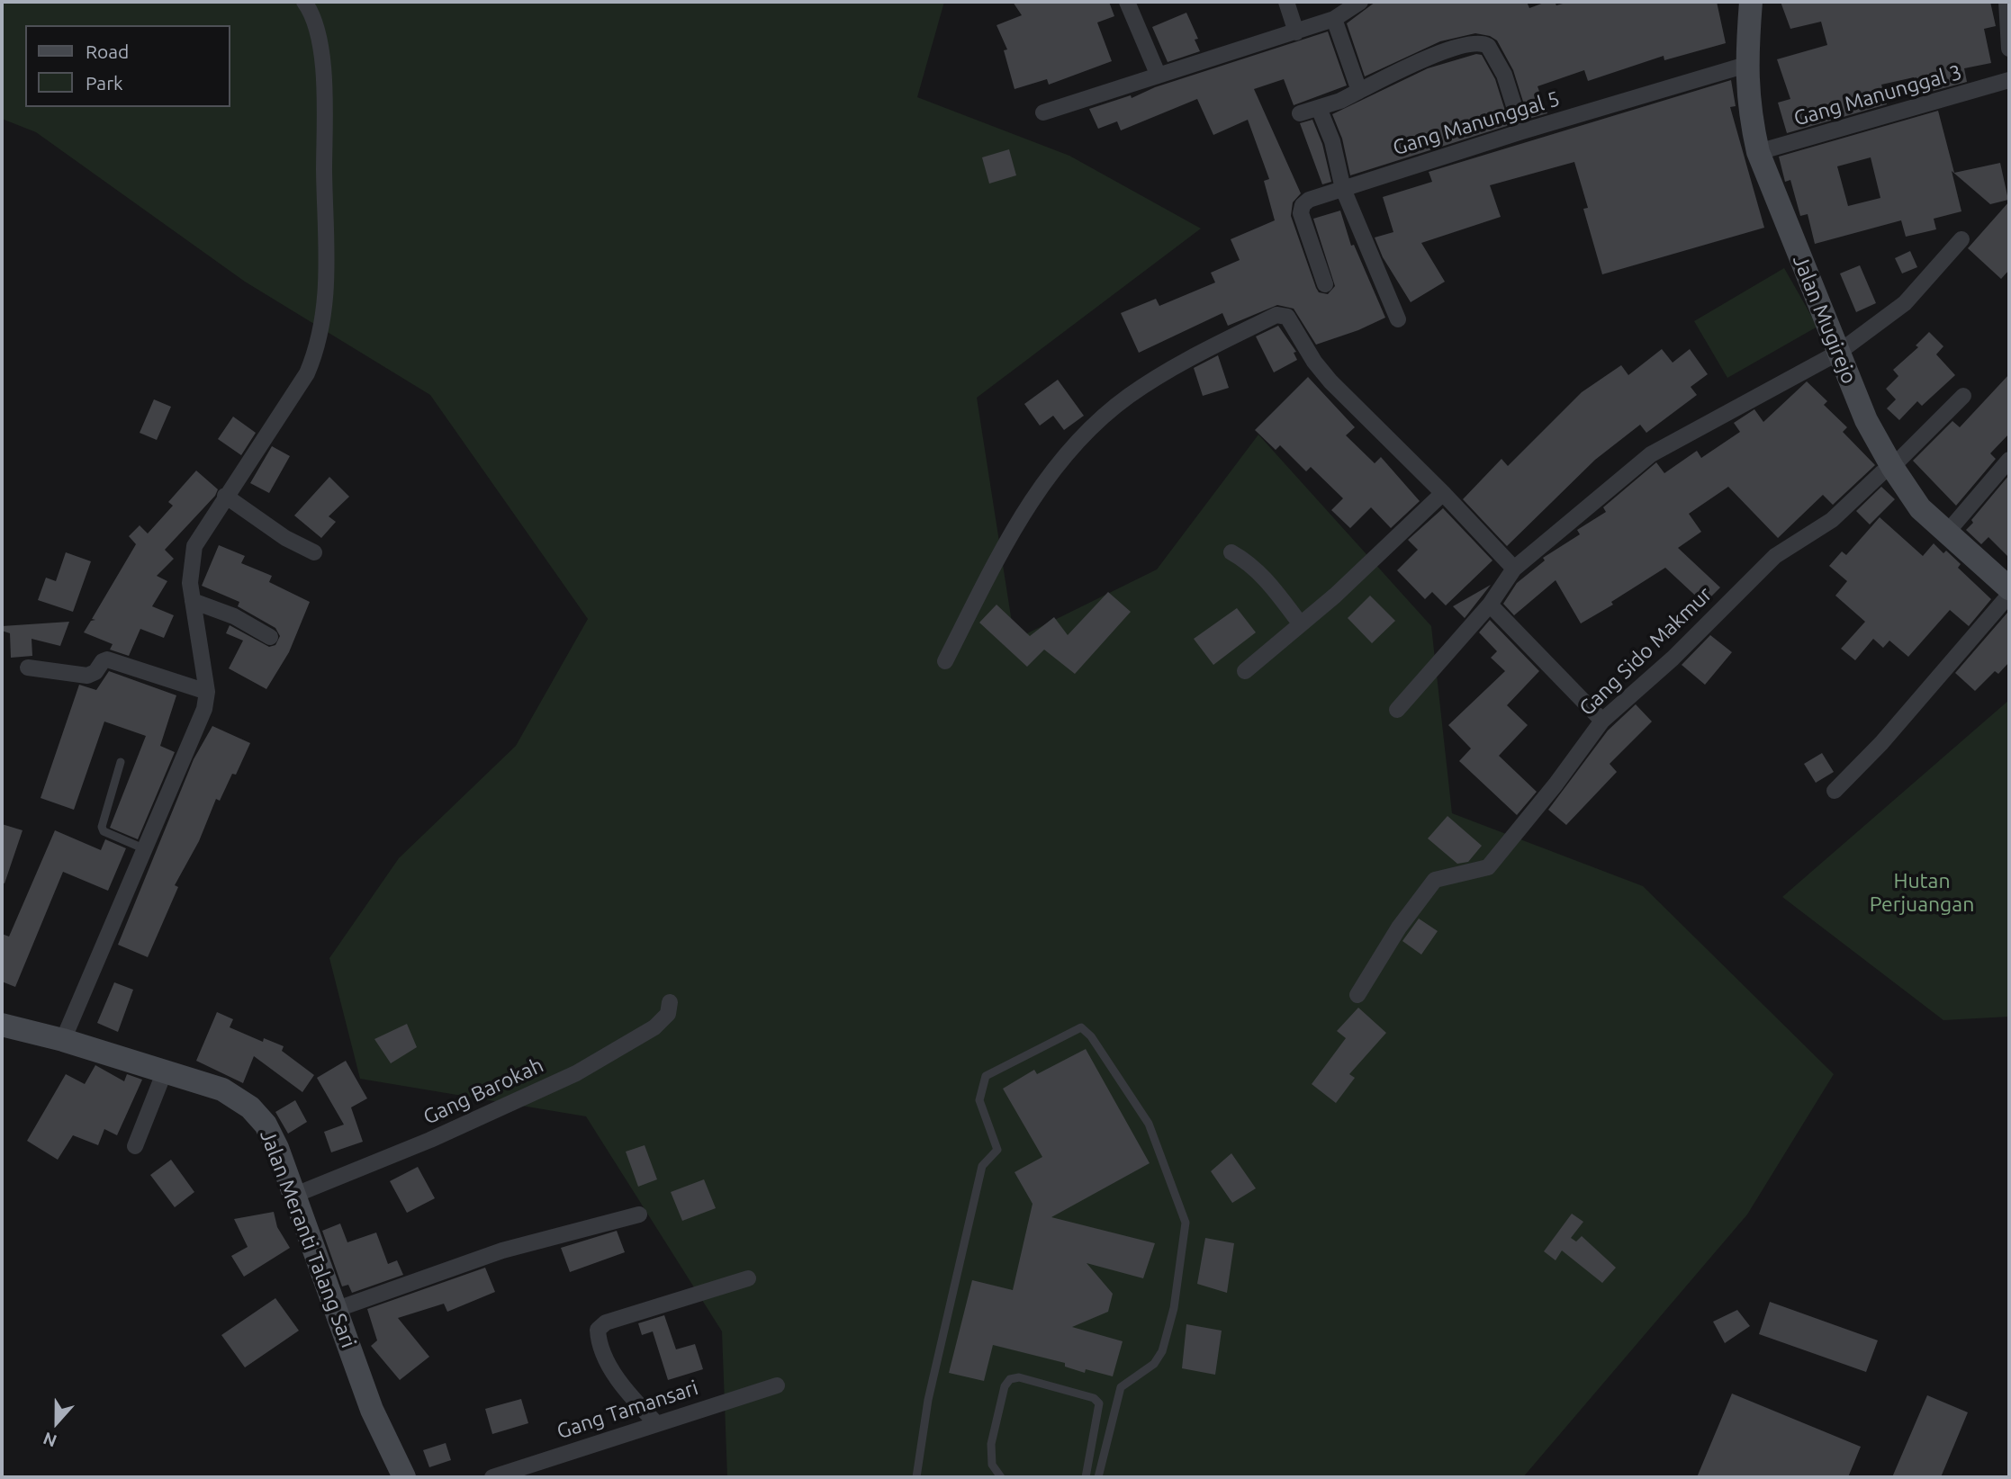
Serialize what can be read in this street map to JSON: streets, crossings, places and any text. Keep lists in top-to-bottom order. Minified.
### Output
{"streets":{"street":["Gang Manunggal 3","Gang Manunggal 5","Jalan Mugirejo","Gang Sido Makmur","Gang Barokah","Jalan Meranti Talang Sari","Gang Tamansari"]},"crossings":[["Gang Manunggal 3","Jalan Mugirejo"],["Gang Manunggal 5","Jalan Mugirejo"],["Jalan Mugirejo","Gang Sido Makmur"],["Gang Barokah","Jalan Meranti Talang Sari"]],"parks":["Hutan Perjuangan"],"legend":["Road","Park"],"north":"bottom"}
